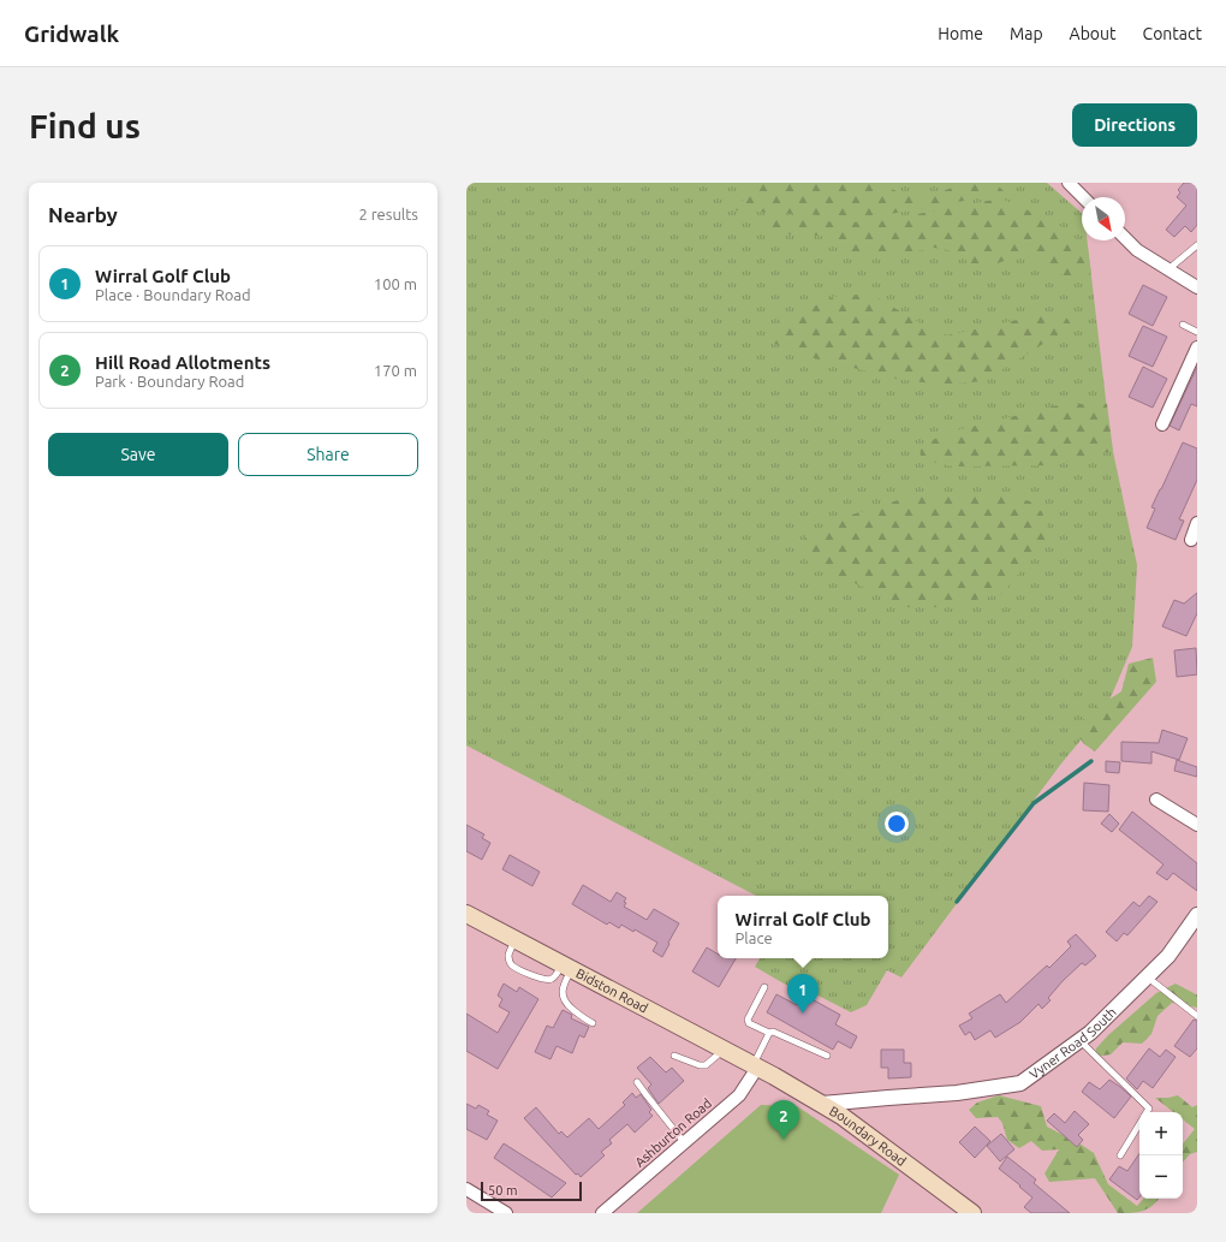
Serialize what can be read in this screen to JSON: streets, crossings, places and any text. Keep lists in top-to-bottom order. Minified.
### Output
{"streets":{"main road":["Bidston Road","Boundary Road"],"street":["Vyner Road South","Ashburton Road"]},"crossings":[["Bidston Road","Ashburton Road"],["Bidston Road","Boundary Road"],["Vyner Road South","Boundary Road"],["Ashburton Road","Boundary Road"]],"scale_bar":"50 m","north":"bottom right","page":{"header":"Gridwalk","nav":["Home","Map","About","Contact"],"buttons":["Directions",["Save","Share"]],"title":"Find us","heading":["Nearby","2 results"],"list":[{"mark":"1","name":"Wirral Golf Club","note":"Place · Boundary Road","value":"100 m"},{"mark":"2","name":"Hill Road Allotments","note":"Park · Boundary Road","value":"170 m"}],"popup":["Wirral Golf Club","Place"],"pins":["1","2"],"map_buttons":["+","−"],"scale":"50 m"}}
